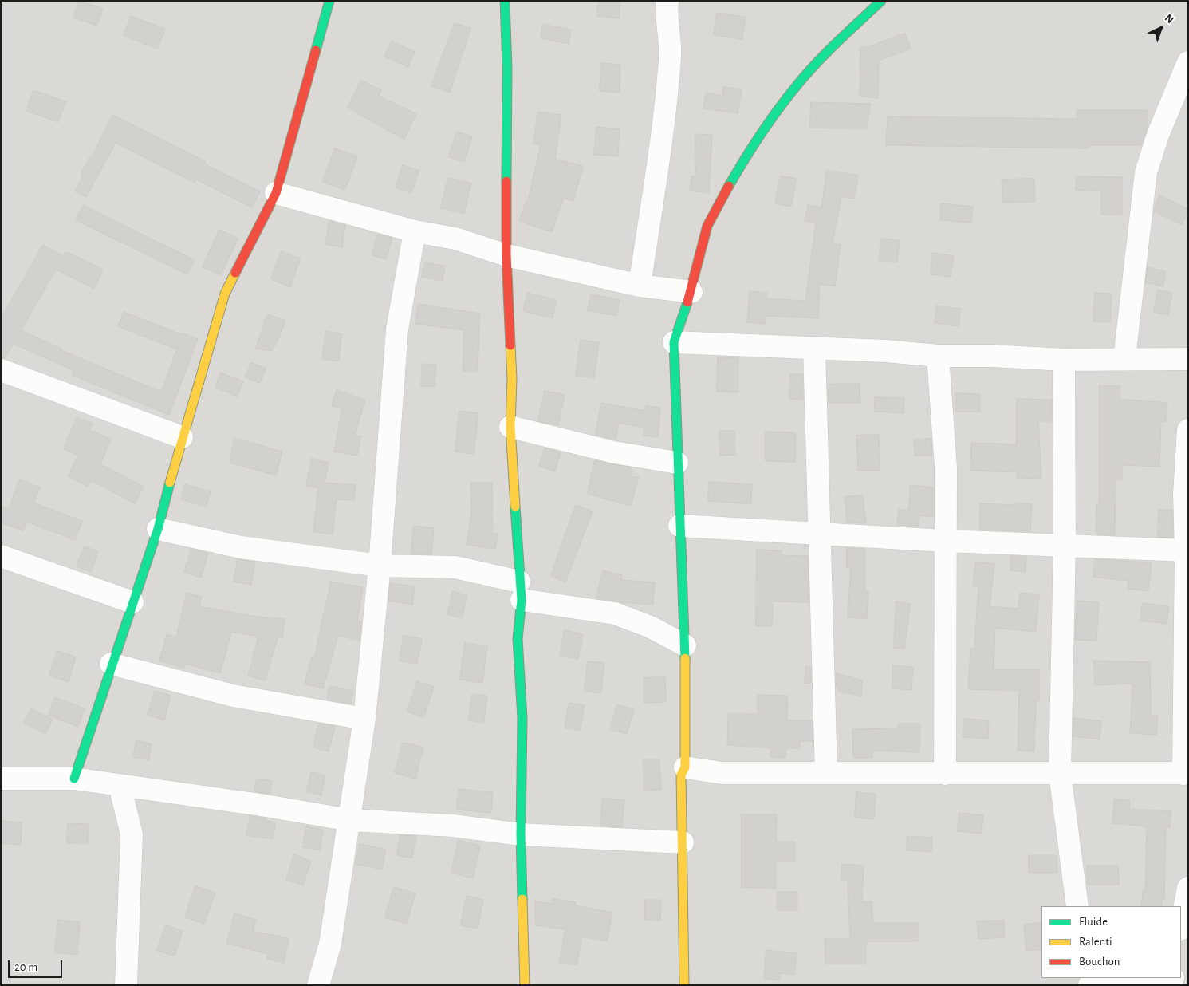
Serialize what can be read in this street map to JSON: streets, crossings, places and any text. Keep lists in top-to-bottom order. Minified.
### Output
{"legend":["Fluide","Ralenti","Bouchon"],"scale_bar":"20 m","north":"top right"}
